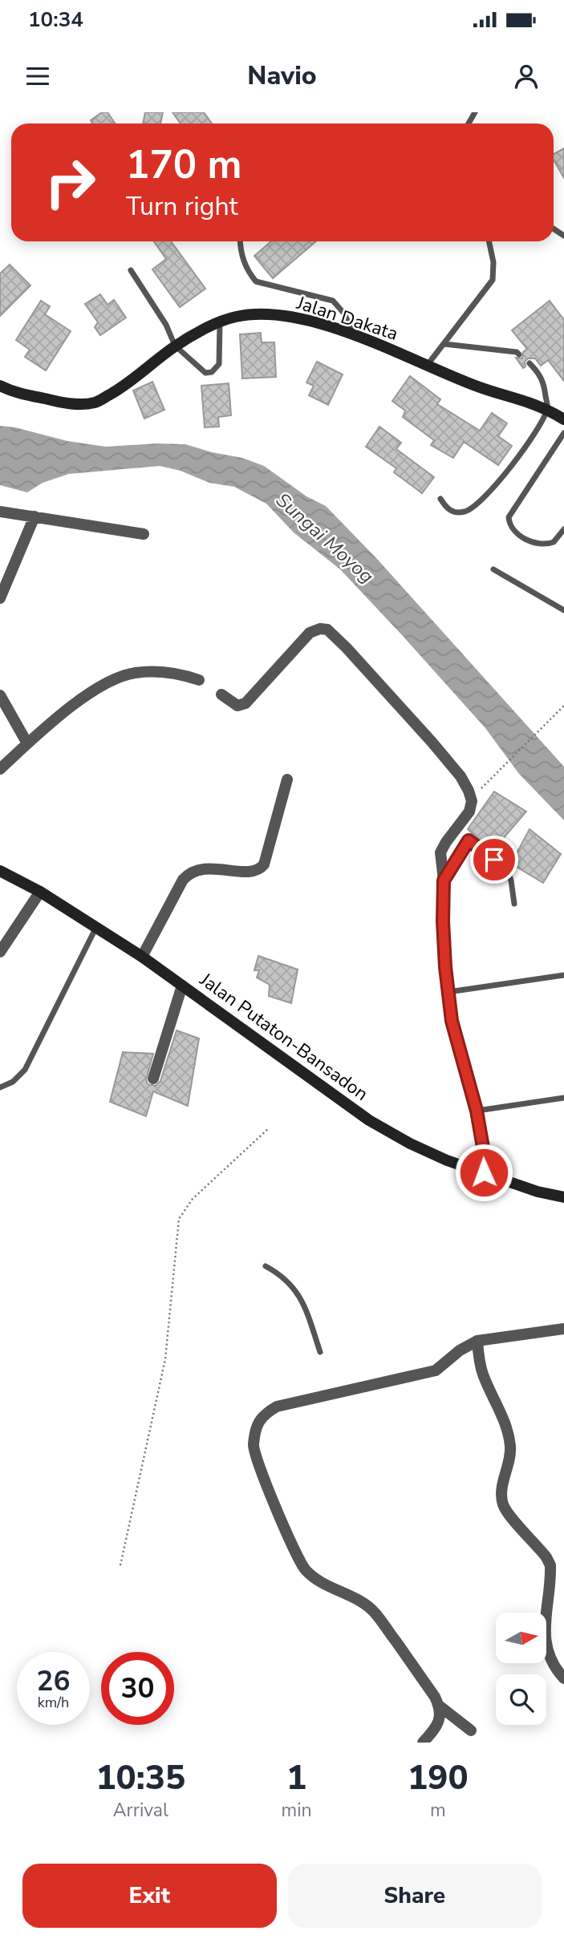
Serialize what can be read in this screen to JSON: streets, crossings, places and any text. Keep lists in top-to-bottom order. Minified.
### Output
{"streets":{"street":["Jalan Dakata","Jalan Putaton-Bansadon"]},"water":["Sungai Moyog"],"north":"right","page":{"status":"10:34","header":"Navio","turn":["170 m","Turn right"],"speed":"26 km/h","limit":"30","eta":["10:35","Arrival","1","min","190","m"],"buttons":["Exit","Share"]}}
